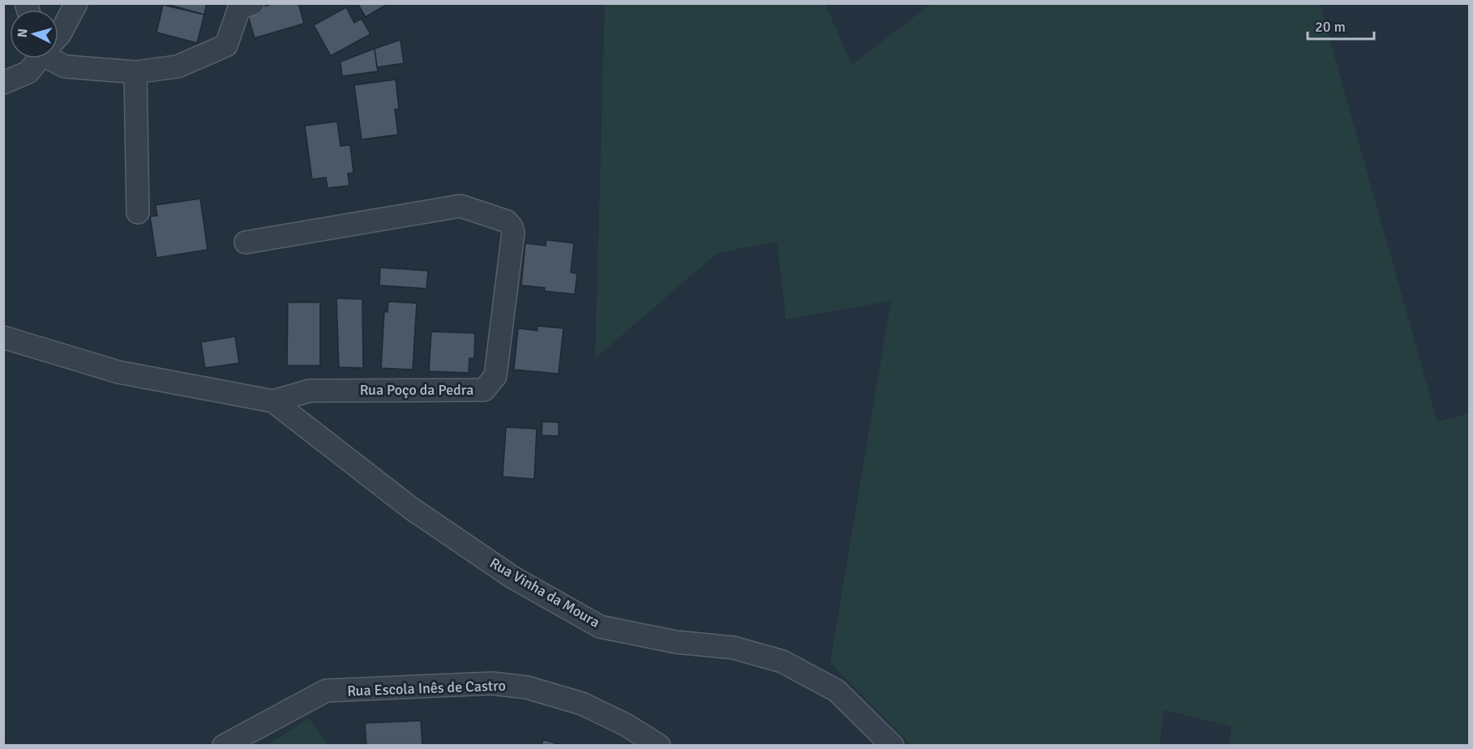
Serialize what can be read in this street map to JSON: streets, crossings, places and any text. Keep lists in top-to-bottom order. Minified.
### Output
{"streets":{"street":["Rua Poço da Pedra","Rua Vinha da Moura","Rua Escola Inês de Castro"]},"crossings":[["Rua Poço da Pedra","Rua Vinha da Moura"]],"scale_bar":"20 m","north":"left"}
